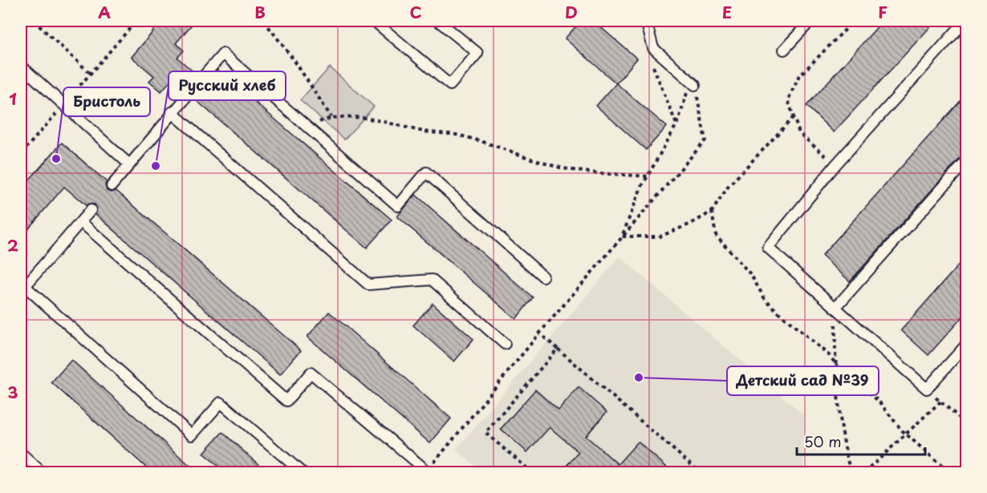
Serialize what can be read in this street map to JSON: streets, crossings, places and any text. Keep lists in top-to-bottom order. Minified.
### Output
{"places":["Бристоль","Русский хлеб","Детский сад №39"],"scale_bar":"50 m","grid":{"columns":["A","B","C","D","E","F"],"rows":["1","2","3"]}}
